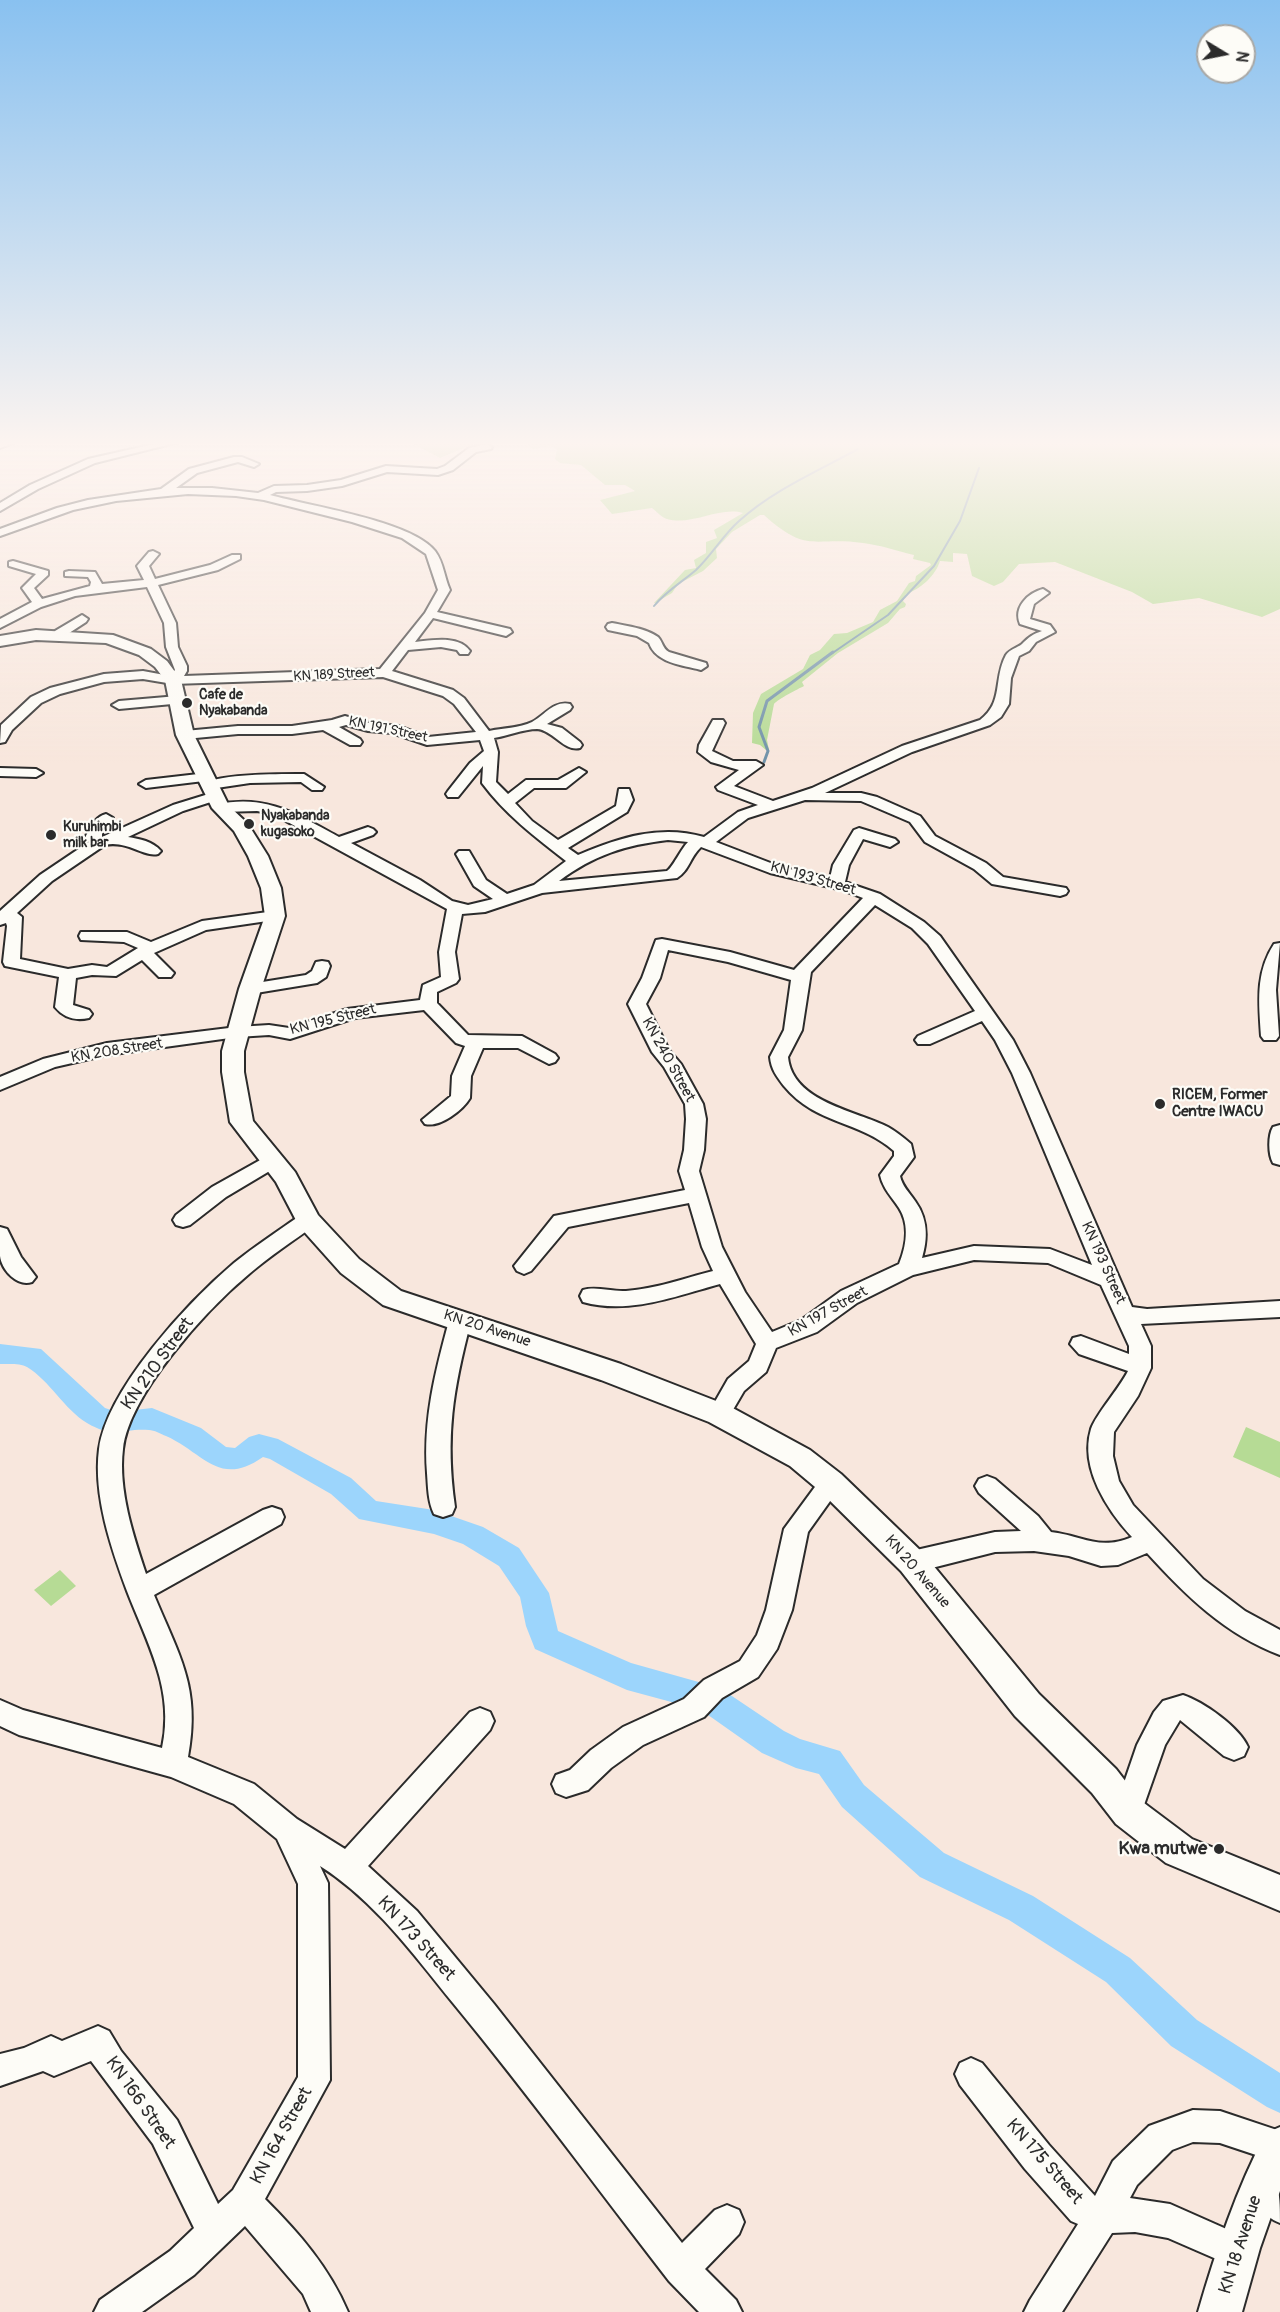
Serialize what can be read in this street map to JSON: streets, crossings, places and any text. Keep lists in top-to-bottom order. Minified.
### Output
{"streets":{"main road":["KN 20 Avenue","KN 18 Avenue"],"street":["KN 189 Street","KN 191 Street","KN 193 Street","KN 195 Street","KN 208 Street","KN 240 Street","KN 197 Street","KN 210 Street","KN 173 Street","KN 166 Street","KN 164 Street","KN 175 Street"]},"crossings":[["KN 189 Street","KN 191 Street"],["KN 189 Street","KN 193 Street"],["KN 189 Street","KN 20 Avenue"],["KN 191 Street","KN 20 Avenue"],["KN 193 Street","KN 197 Street"],["KN 195 Street","KN 208 Street"],["KN 195 Street","KN 20 Avenue"],["KN 208 Street","KN 20 Avenue"],["KN 240 Street","KN 197 Street"],["KN 20 Avenue","KN 210 Street"],["KN 210 Street","KN 173 Street"],["KN 173 Street","KN 164 Street"],["KN 166 Street","KN 164 Street"],["KN 175 Street","KN 18 Avenue"]],"places":["Cafe de Nyakabanda","Nyakabanda kugasoko","Kuruhimbi milk bar","RICEM, Former Centre IWACU","Kwa mutwe"],"north":"right"}
